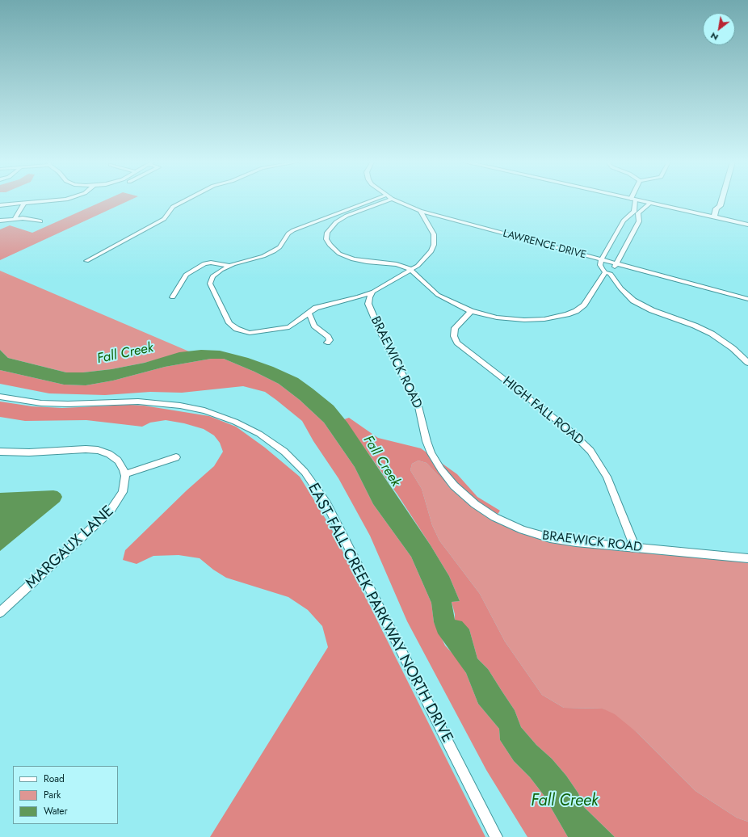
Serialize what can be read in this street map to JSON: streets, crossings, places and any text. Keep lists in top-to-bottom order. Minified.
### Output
{"streets":{"street":["LAWRENCE DRIVE","BRAEWICK ROAD","HIGH FALL ROAD","MARGAUX LANE","EAST FALL CREEK PARKWAY NORTH DRIVE"]},"crossings":[["BRAEWICK ROAD","HIGH FALL ROAD"]],"water":["Fall Creek"],"legend":["Road","Park","Water"],"north":"bottom left"}
